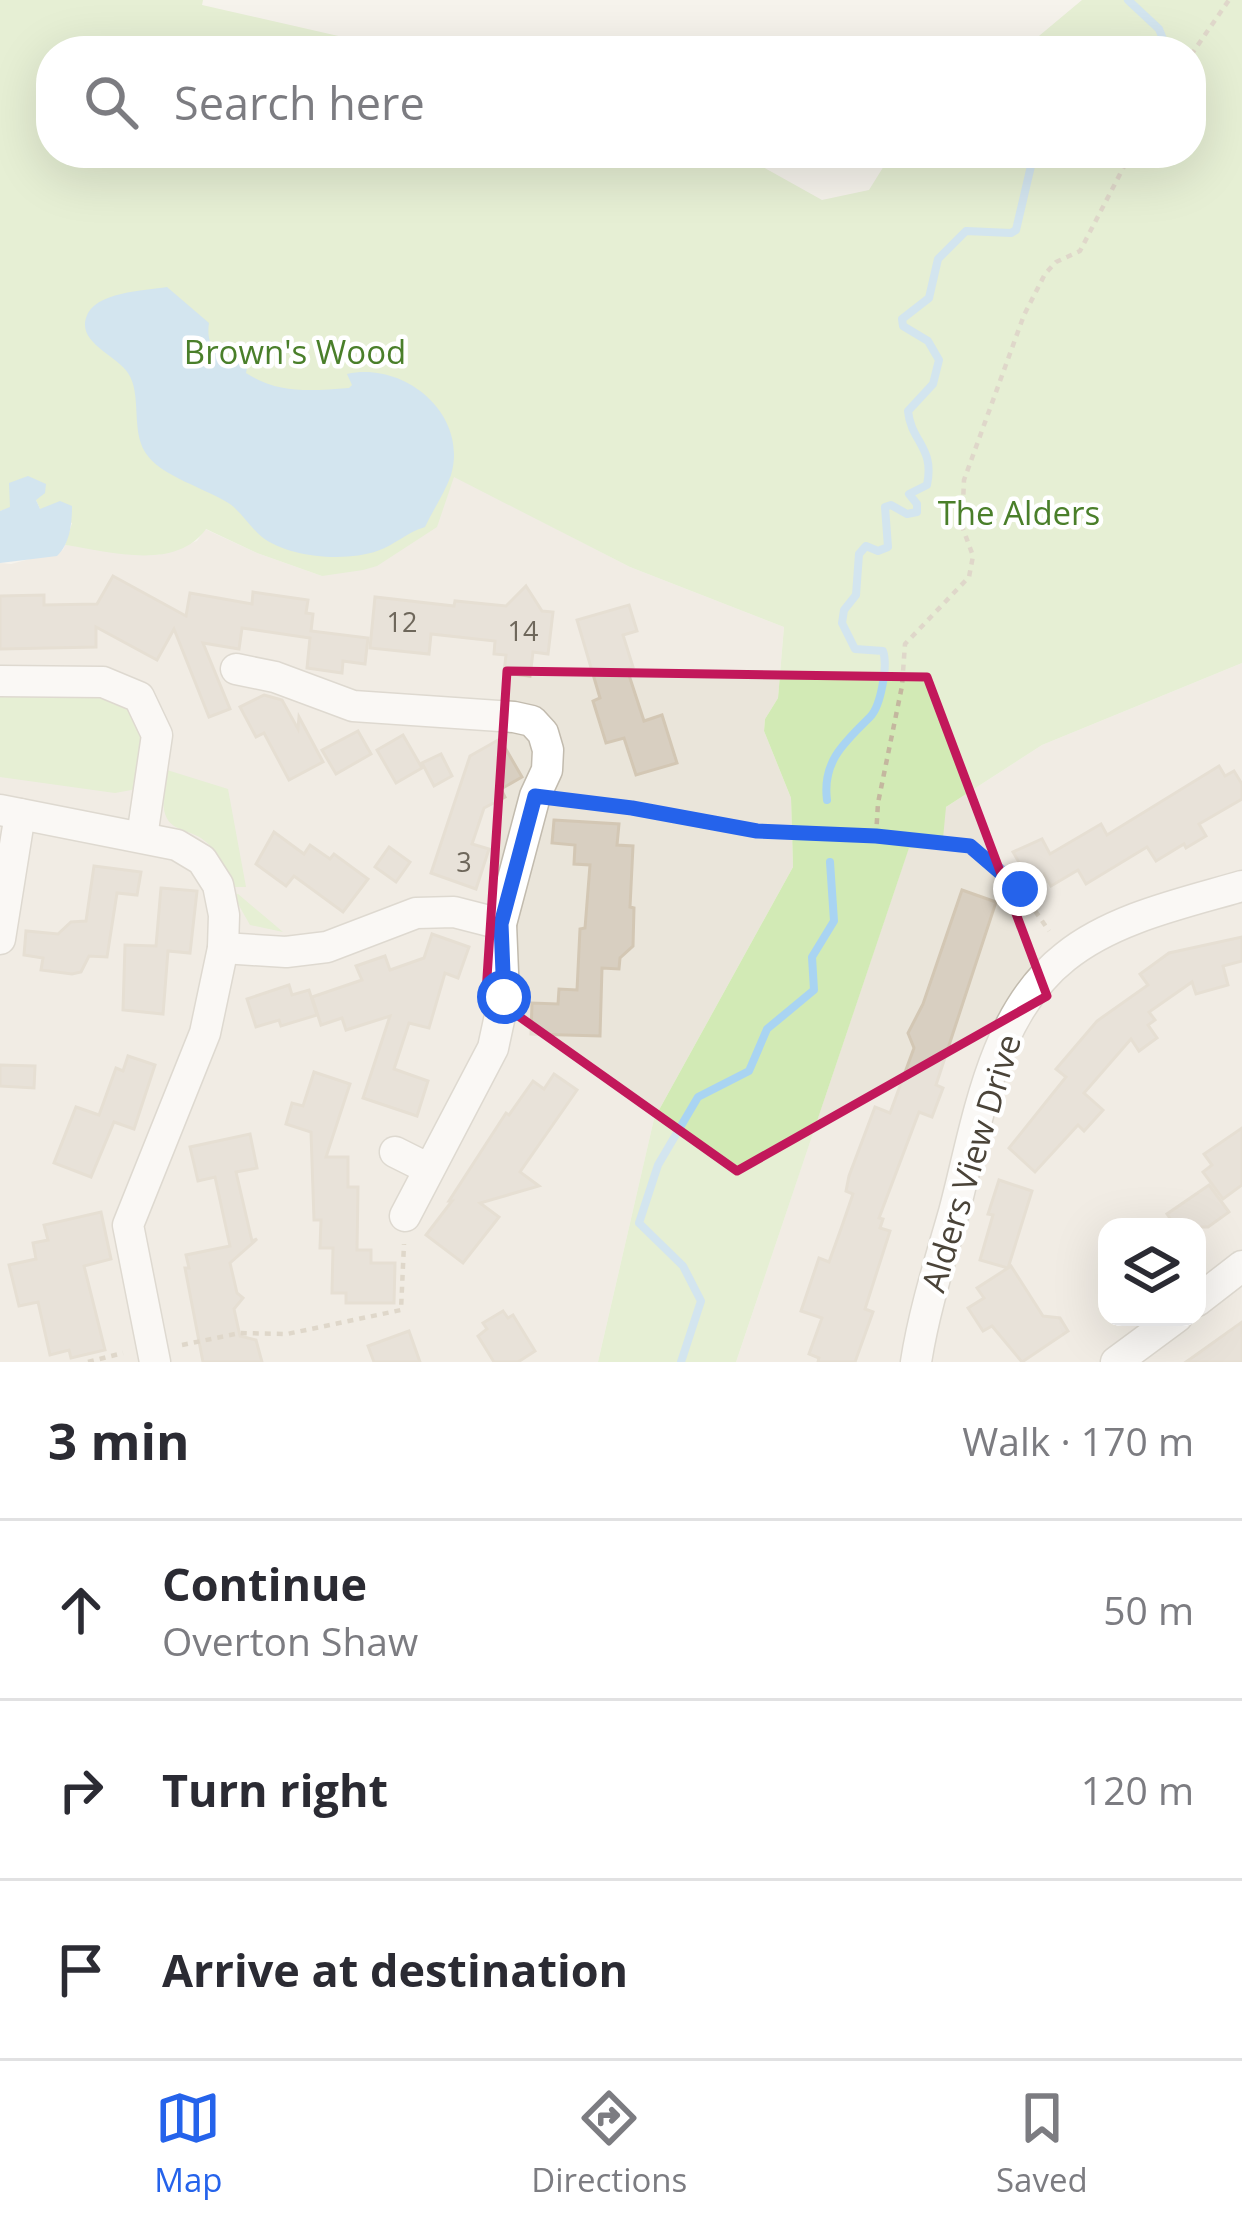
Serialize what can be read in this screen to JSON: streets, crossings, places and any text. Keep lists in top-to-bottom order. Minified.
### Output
{"streets":{"street":["Alders View Drive"]},"parks":["Brown's Wood","The Alders"],"house_numbers":["12","14","3"],"page":{"search":"Search here","heading":["3 min","Walk · 170 m"],"list":[["Continue","Overton Shaw","50 m"],["Turn right","120 m"],"Arrive at destination"],"nav":["Map","Directions","Saved"]}}
